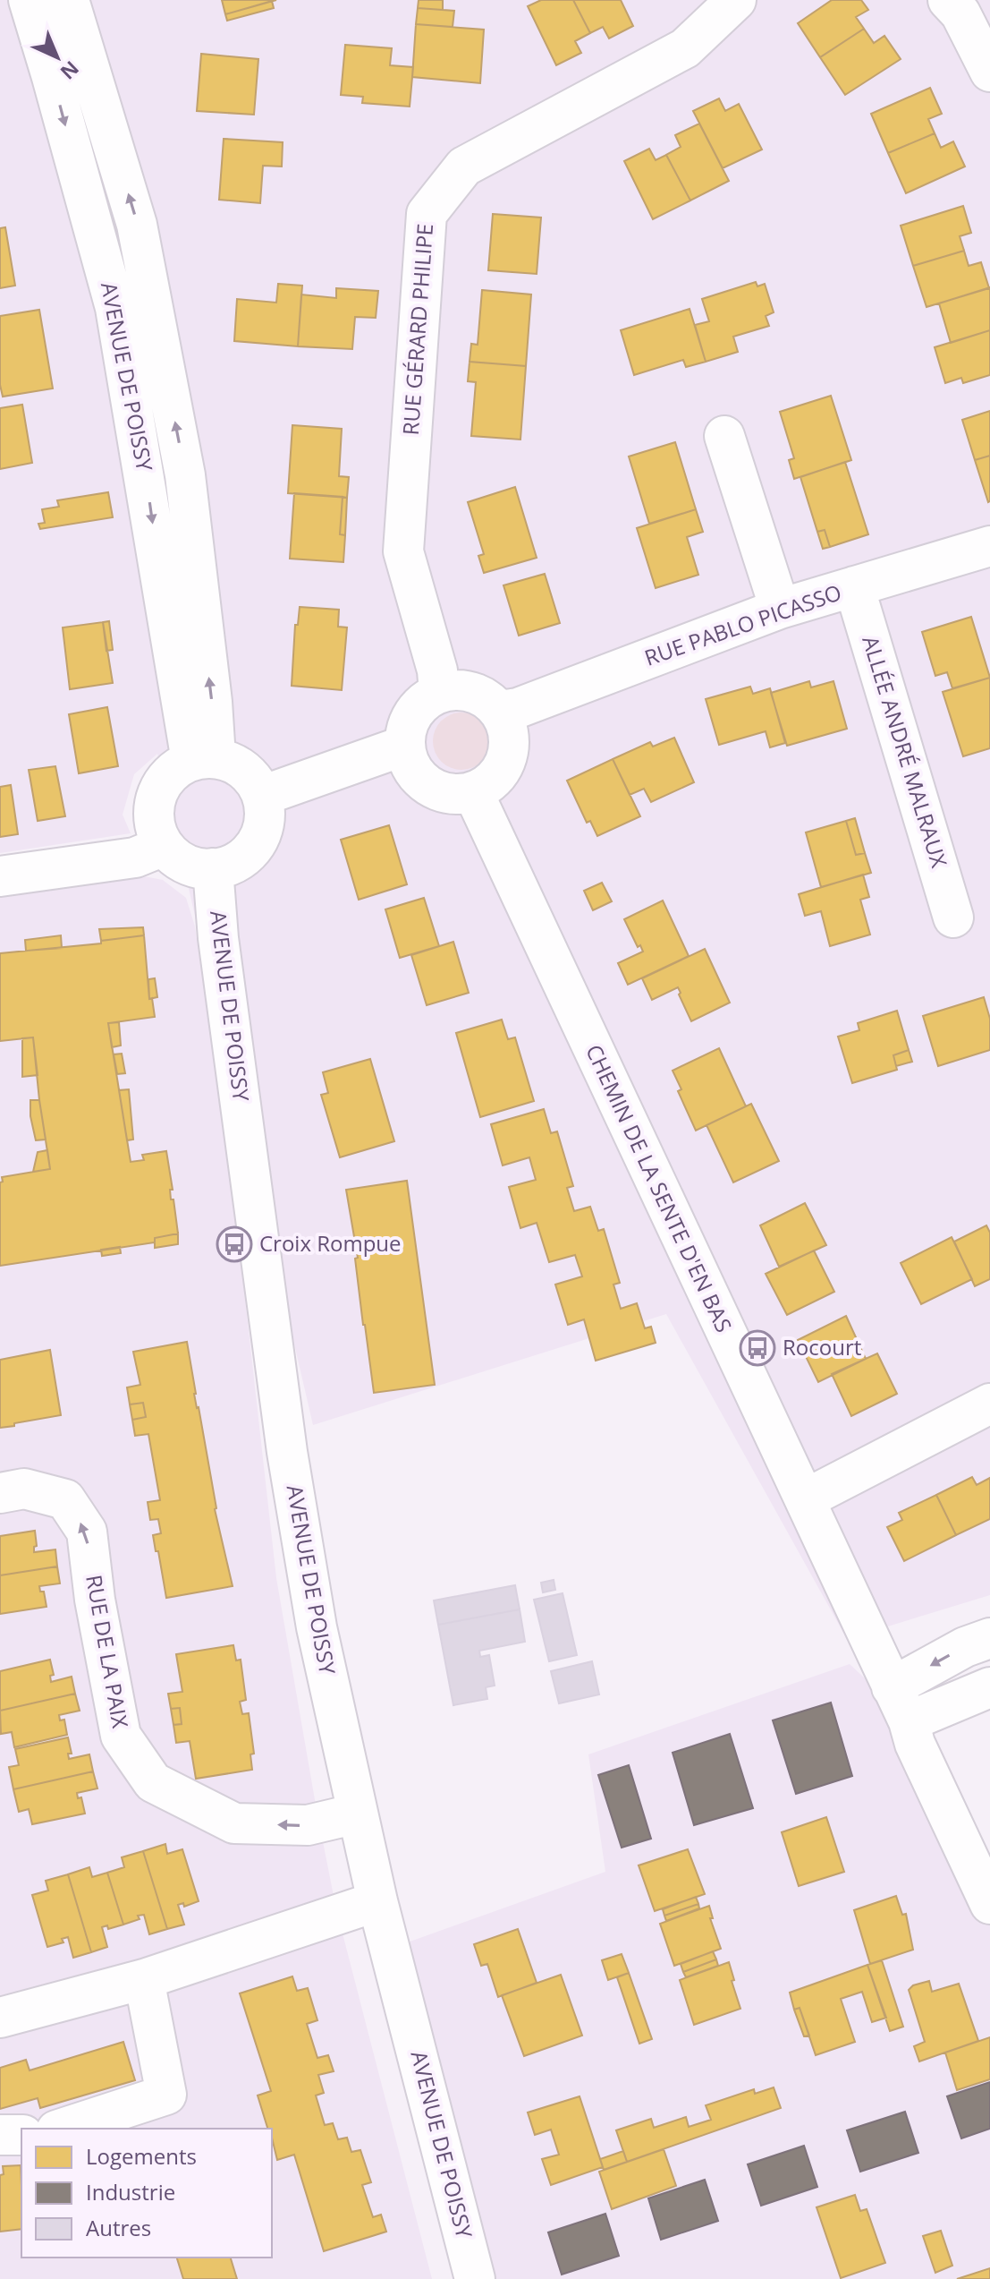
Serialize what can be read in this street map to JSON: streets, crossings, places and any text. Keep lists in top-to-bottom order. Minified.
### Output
{"streets":{"street":["RUE GÉRARD PHILIPE","AVENUE DE POISSY","RUE PABLO PICASSO","ALLÉE ANDRÉ MALRAUX","CHEMIN DE LA SENTE D'EN BAS","RUE DE LA PAIX"]},"crossings":[["RUE GÉRARD PHILIPE","RUE PABLO PICASSO"],["RUE GÉRARD PHILIPE","CHEMIN DE LA SENTE D'EN BAS"],["AVENUE DE POISSY","RUE DE LA PAIX"],["RUE PABLO PICASSO","ALLÉE ANDRÉ MALRAUX"],["RUE PABLO PICASSO","CHEMIN DE LA SENTE D'EN BAS"]],"one_way":["RUE DE LA PAIX"],"places":{"bus stop":["Croix Rompue","Rocourt"]},"legend":["Logements","Industrie","Autres"],"north":"bottom right"}
